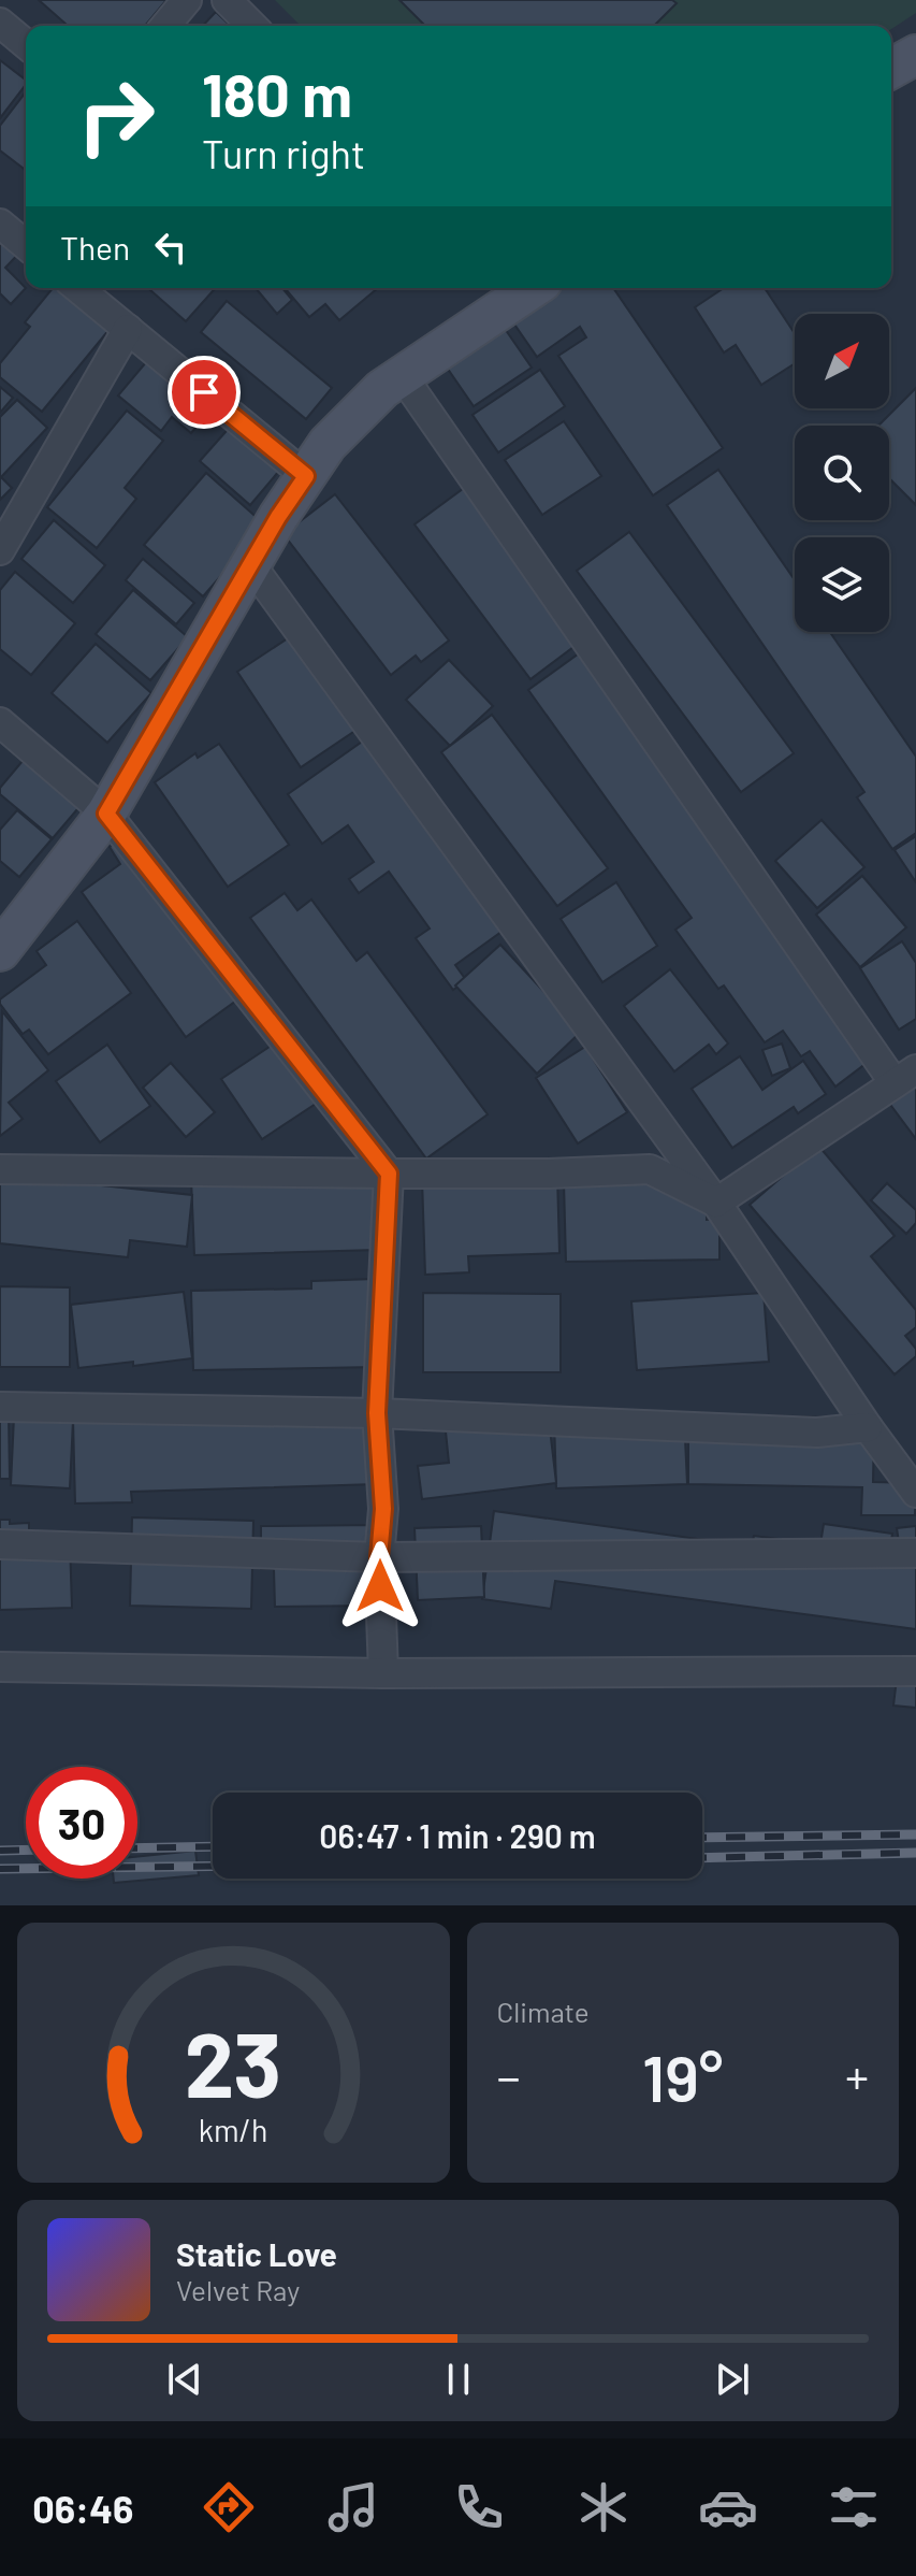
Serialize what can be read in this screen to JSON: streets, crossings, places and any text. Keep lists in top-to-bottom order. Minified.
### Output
{"north":"top right","page":{"turn":["180 m","Turn right"],"then":"Then","limit":"30","trip":"06:47 · 1 min · 290 m","tile":"Climate","heat":["−","19°","+"],"song":["Static Love","Velvet Ray"],"tabs":"06:46","gauge":["23","km/h"]}}
